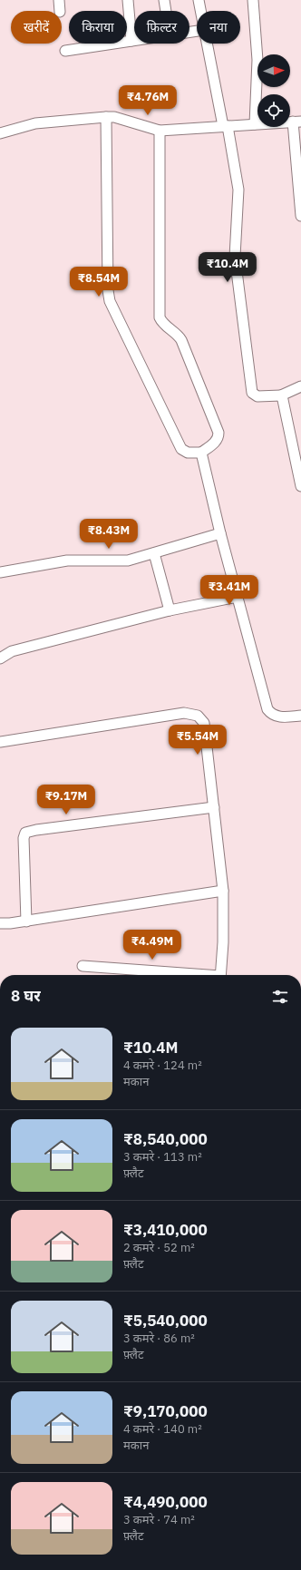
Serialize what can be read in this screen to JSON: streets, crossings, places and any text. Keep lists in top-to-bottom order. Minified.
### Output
{"north":"right","page":{"chip":["खरीदें","किराया","फ़िल्टर","नया"],"price":["₹4.76M","₹10.4M","₹8.54M","₹8.43M","₹3.41M","₹5.54M","₹9.17M","₹4.49M"],"heading":"8 घर","list":[{"name":"₹10.4M","note":"4 कमरे · 124 m² · मकान"},{"name":"₹8,540,000","note":"3 कमरे · 113 m² · फ़्लैट"},{"name":"₹3,410,000","note":"2 कमरे · 52 m² · फ़्लैट"},{"name":"₹5,540,000","note":"3 कमरे · 86 m² · फ़्लैट"},{"name":"₹9,170,000","note":"4 कमरे · 140 m² · मकान"},{"name":"₹4,490,000","note":"3 कमरे · 74 m² · फ़्लैट"}]}}
